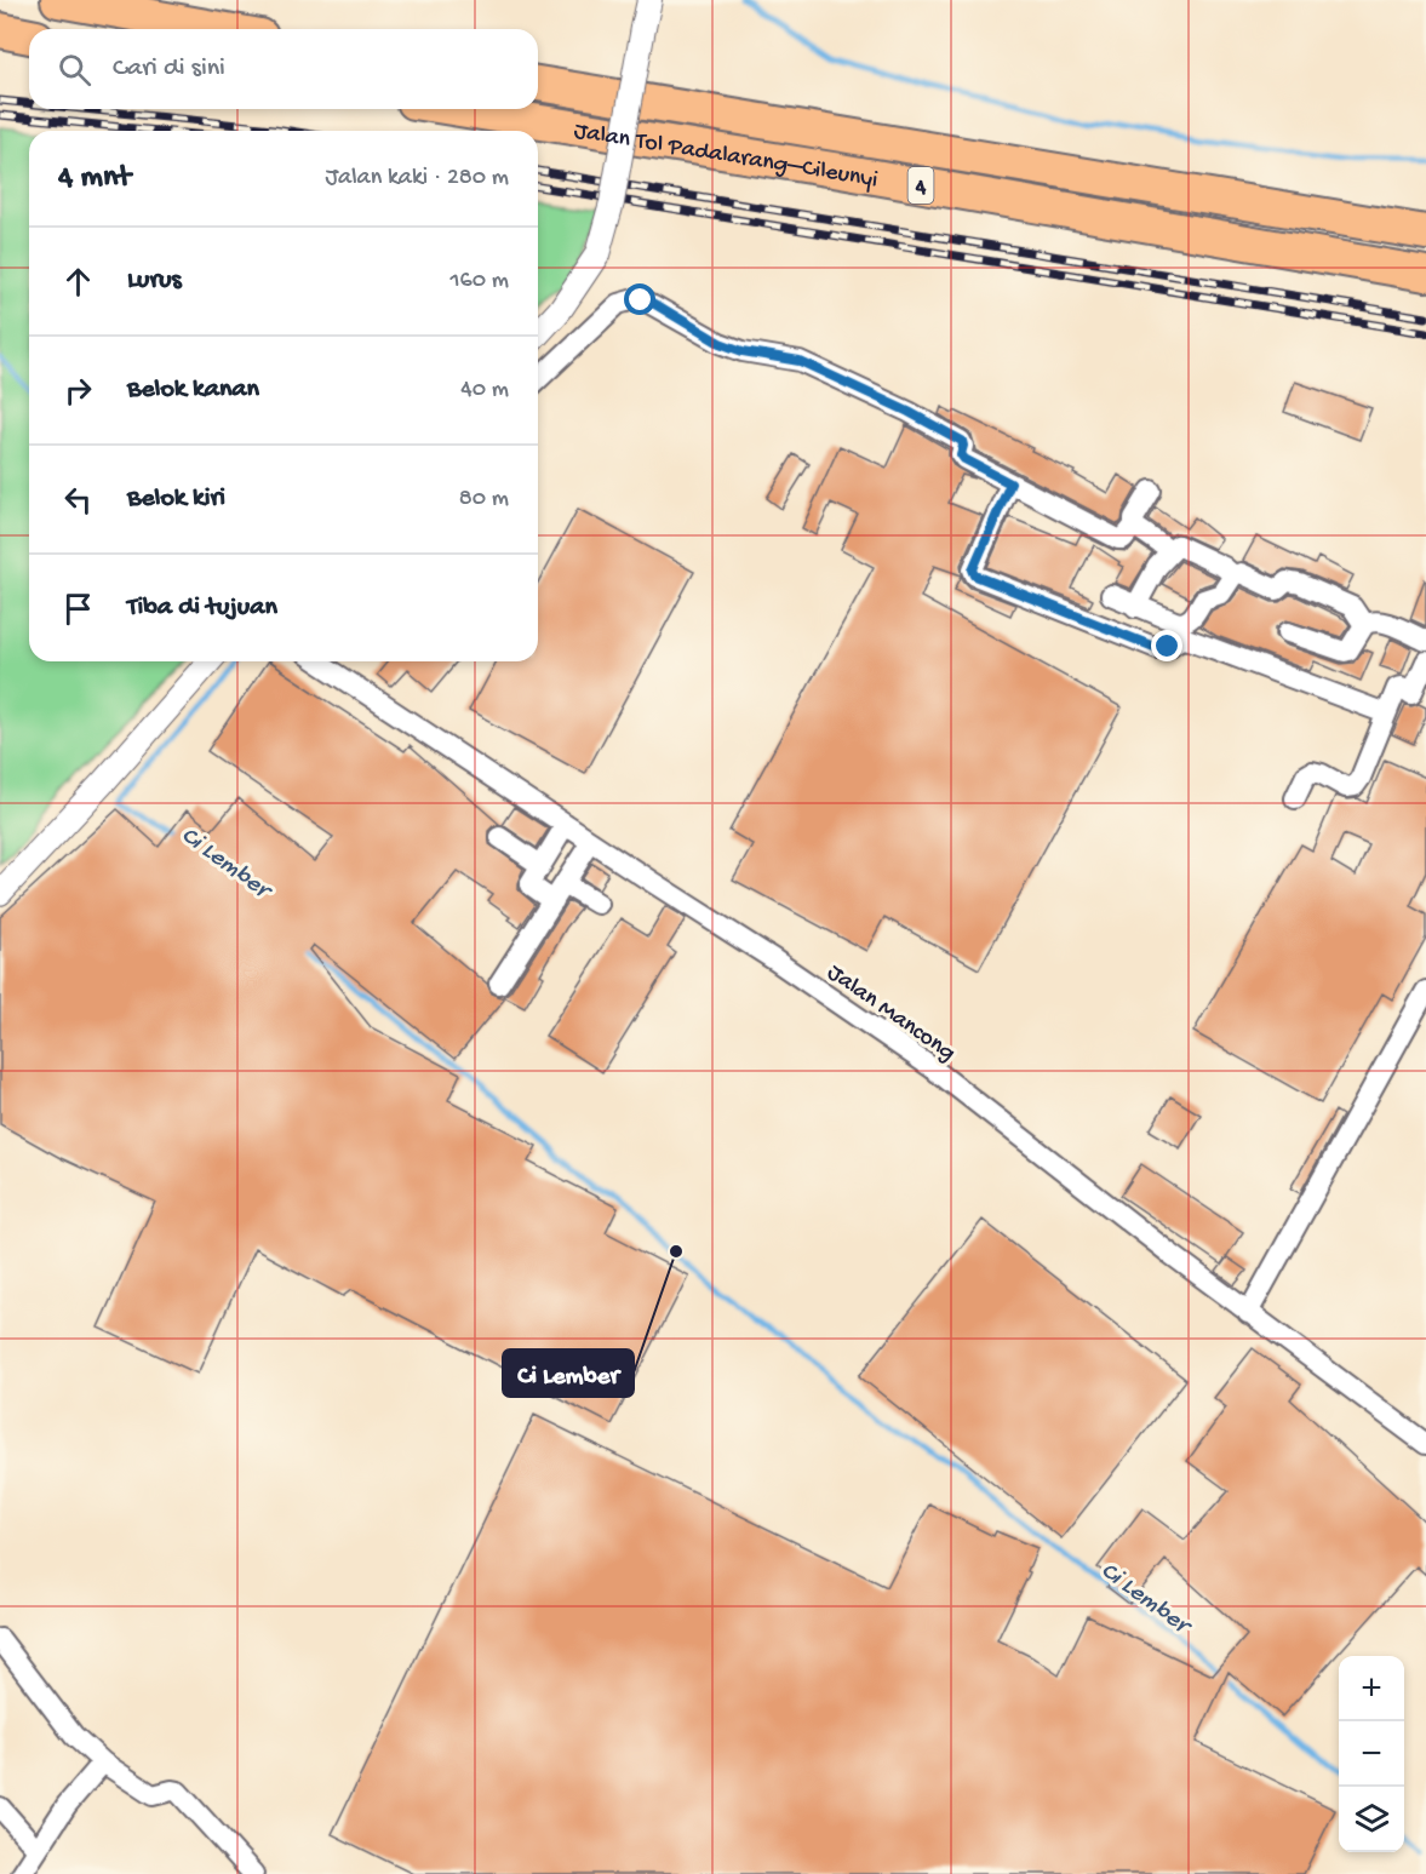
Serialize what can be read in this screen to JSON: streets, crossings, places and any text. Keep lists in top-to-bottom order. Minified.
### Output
{"streets":{"highway":["Jalan Tol Padalarang–Cileunyi","4"],"street":["Jalan Mancong"]},"water":["Ci Lember"],"places":["Ci Lember"],"page":{"search":"Cari di sini","heading":["4 mnt","Jalan kaki · 280 m"],"list":[["Lurus","160 m"],["Belok kanan","40 m"],["Belok kiri","80 m"],"Tiba di tujuan"],"map_buttons":["+","−"]}}
